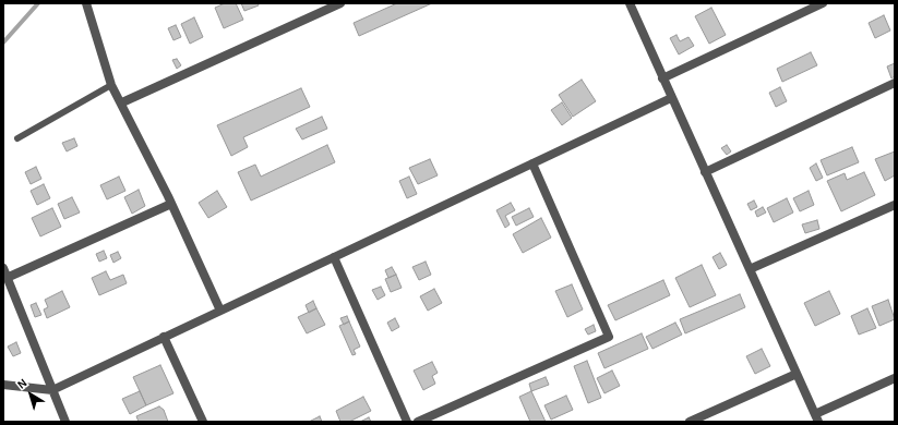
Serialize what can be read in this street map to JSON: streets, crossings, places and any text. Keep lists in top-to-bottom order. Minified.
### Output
{"north":"top left"}
